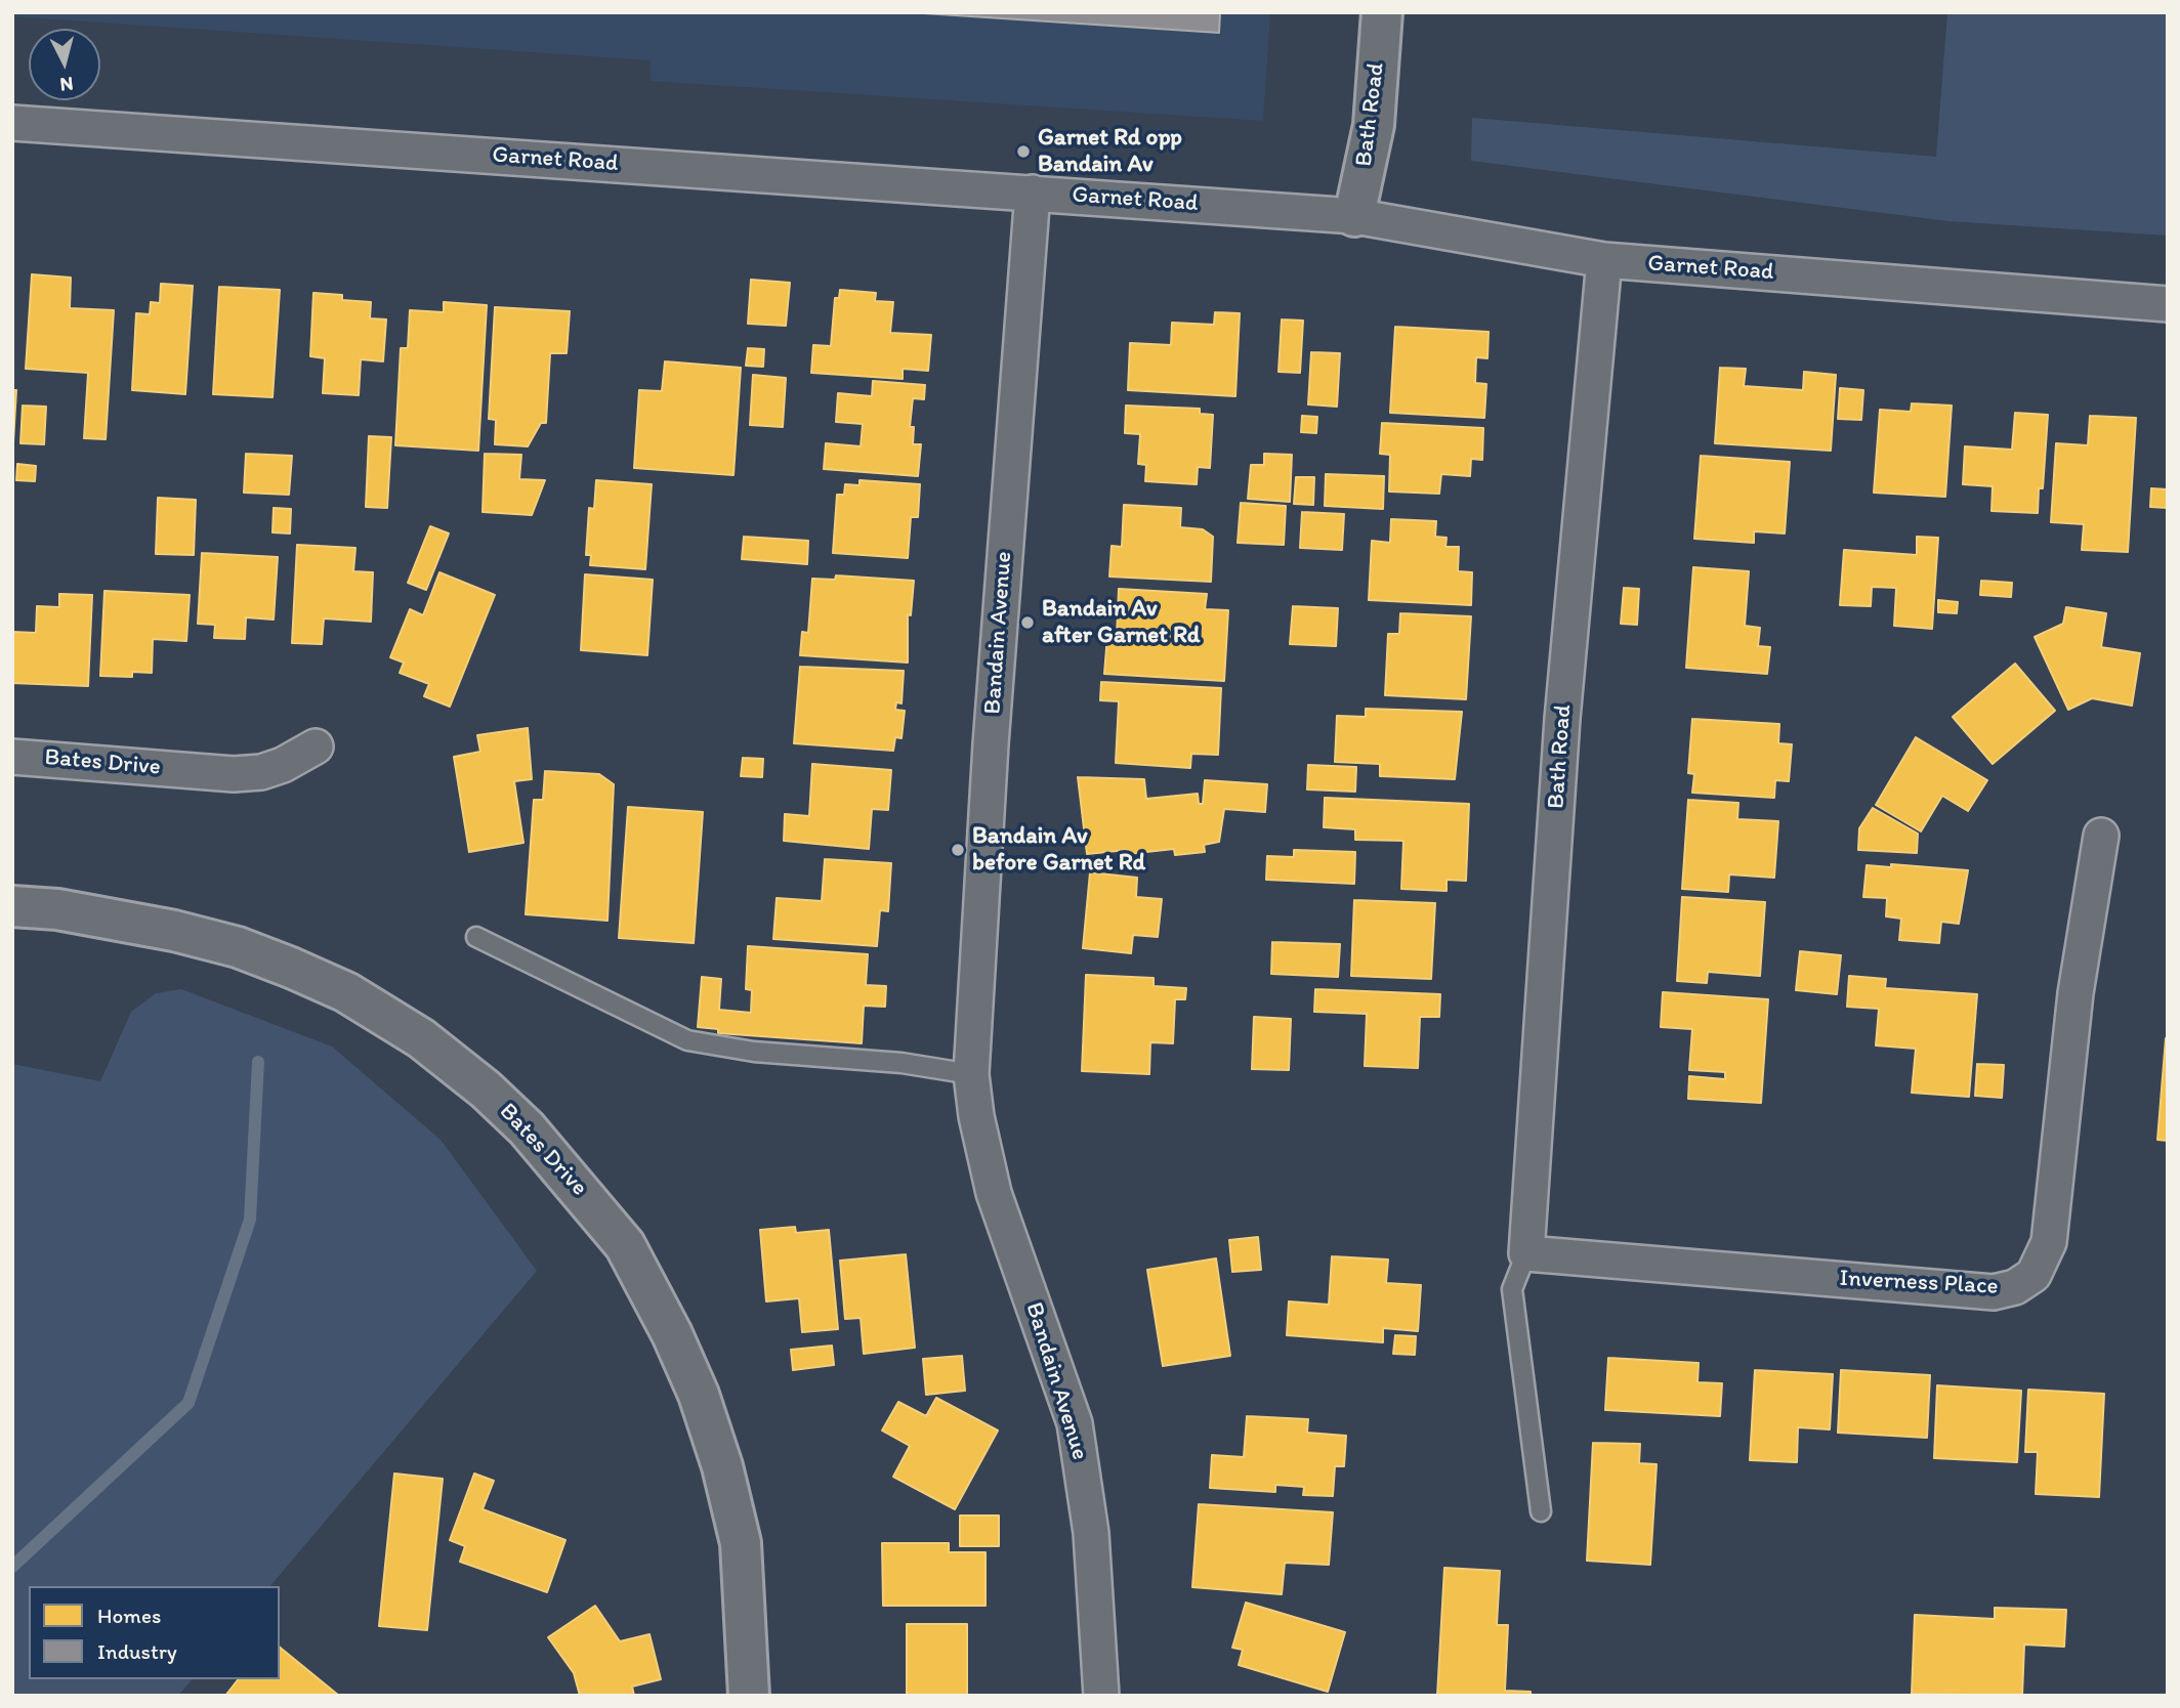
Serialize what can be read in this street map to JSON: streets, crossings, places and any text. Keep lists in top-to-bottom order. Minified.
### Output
{"streets":{"main road":["Bath Road","Bates Drive"],"street":["Garnet Road","Bandain Avenue","Inverness Place"]},"crossings":[["Bath Road","Garnet Road"],["Bath Road","Inverness Place"],["Garnet Road","Bandain Avenue"]],"places":["Garnet Rd opp Bandain Av","Bandain Av after Garnet Rd","Bandain Av before Garnet Rd"],"legend":["Homes","Industry"],"north":"bottom"}
